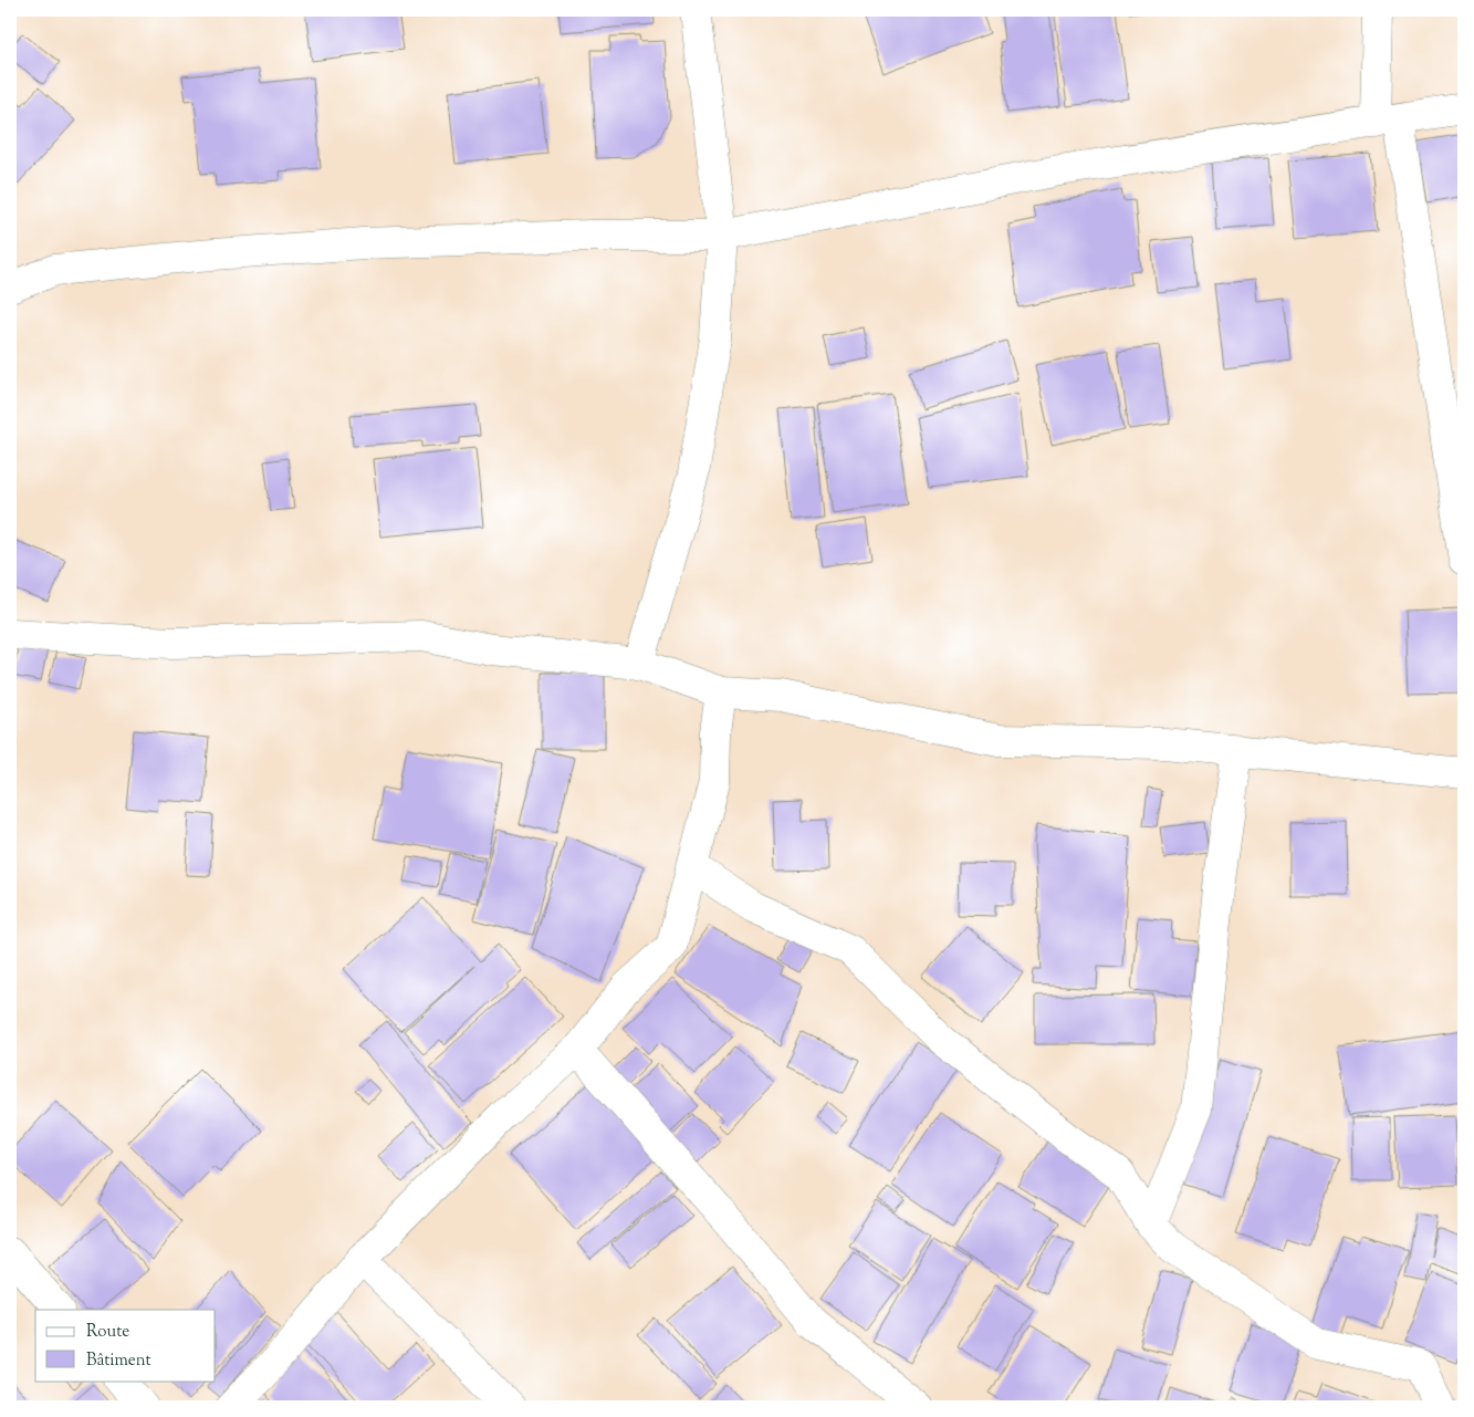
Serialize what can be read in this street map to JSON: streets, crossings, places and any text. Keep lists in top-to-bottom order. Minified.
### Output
{"legend":["Route","Bâtiment"]}
